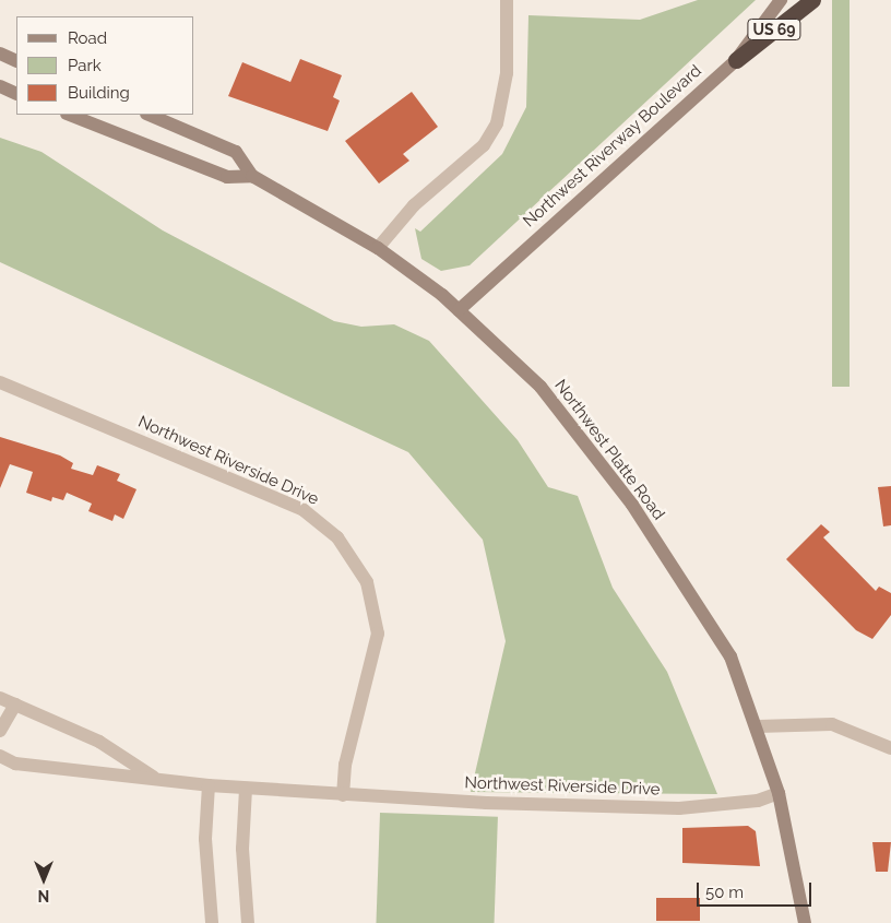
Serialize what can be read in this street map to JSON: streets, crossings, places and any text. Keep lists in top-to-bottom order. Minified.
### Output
{"streets":{"highway":["US 69"],"main road":["Northwest Riverway Boulevard","Northwest Platte Road"],"street":["Northwest Riverside Drive"]},"crossings":[["US 69","Northwest Riverway Boulevard"],["Northwest Riverway Boulevard","Northwest Platte Road"],["Northwest Platte Road","Northwest Riverside Drive"]],"legend":["Road","Park","Building"],"scale_bar":"50 m","north":"bottom"}
